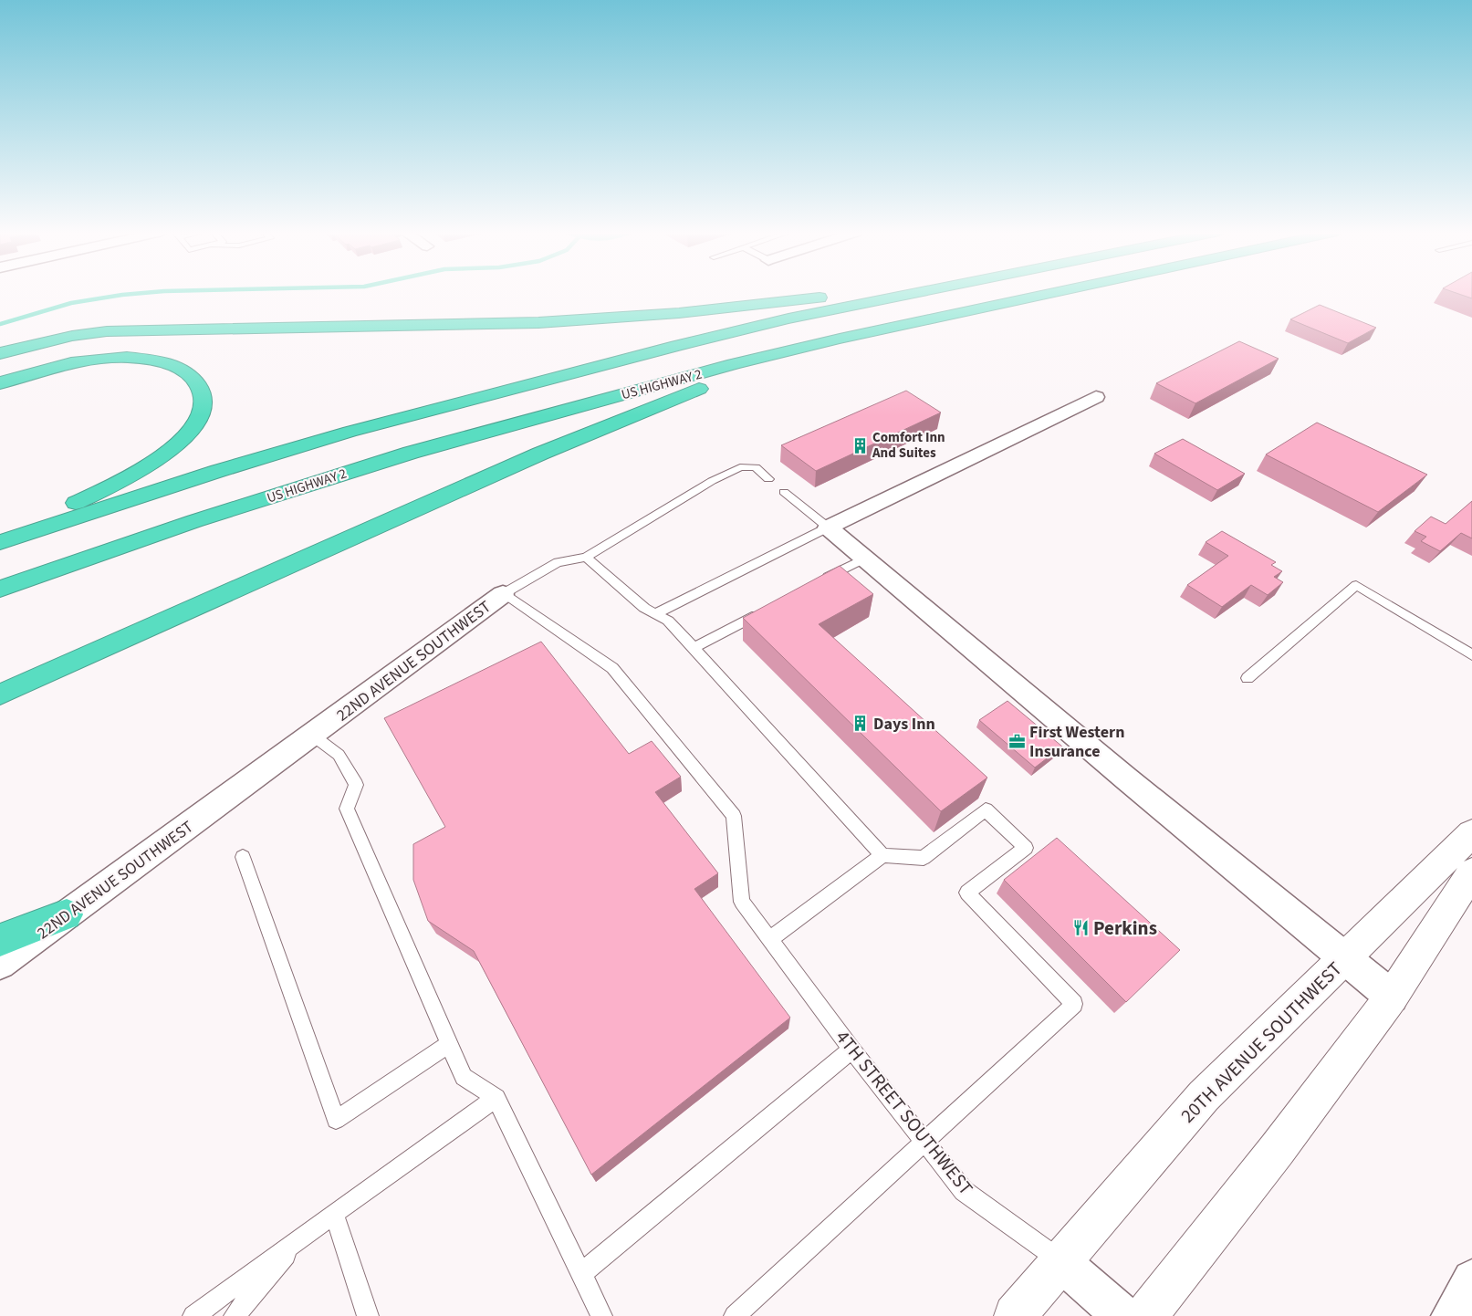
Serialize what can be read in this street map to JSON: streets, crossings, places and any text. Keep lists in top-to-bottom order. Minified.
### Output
{"streets":{"highway":["US HIGHWAY 2"],"street":["22ND AVENUE SOUTHWEST","20TH AVENUE SOUTHWEST"],"lane":["4TH STREET SOUTHWEST"]},"crossings":[["22ND AVENUE SOUTHWEST","4TH STREET SOUTHWEST"],["20TH AVENUE SOUTHWEST","4TH STREET SOUTHWEST"]],"places":{"building":["Comfort Inn And Suites","Days Inn"],"office":["First Western Insurance"],"restaurant":["Perkins"]}}
